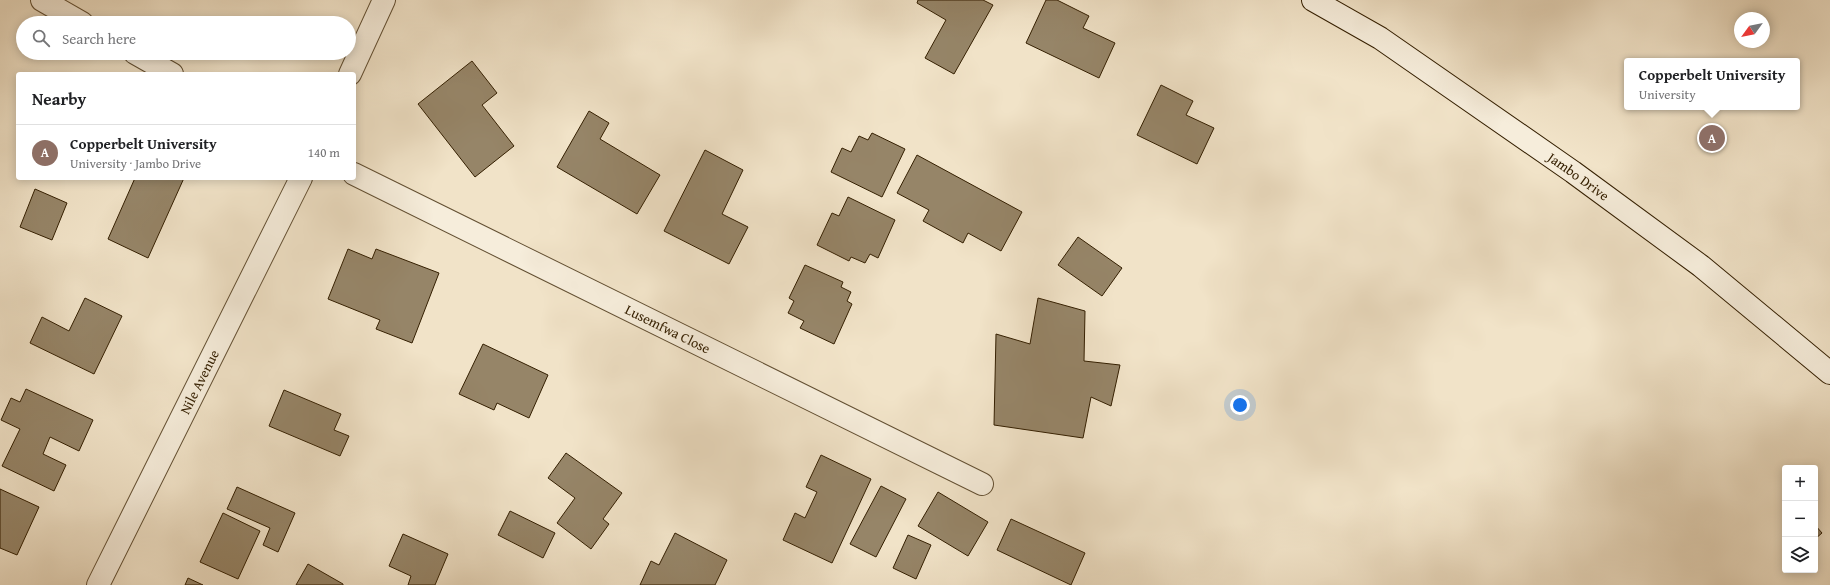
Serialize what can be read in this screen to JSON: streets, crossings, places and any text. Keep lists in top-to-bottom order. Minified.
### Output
{"streets":{"street":["Jambo Drive","Lusemfwa Close","Nile Avenue"]},"north":"bottom left","page":{"search":"Search here","popup":["Copperbelt University","University"],"heading":"Nearby","pins":"A","list":[{"mark":"A","name":"Copperbelt University","note":"University · Jambo Drive","value":"140 m"}],"map_buttons":["+","−"]}}
